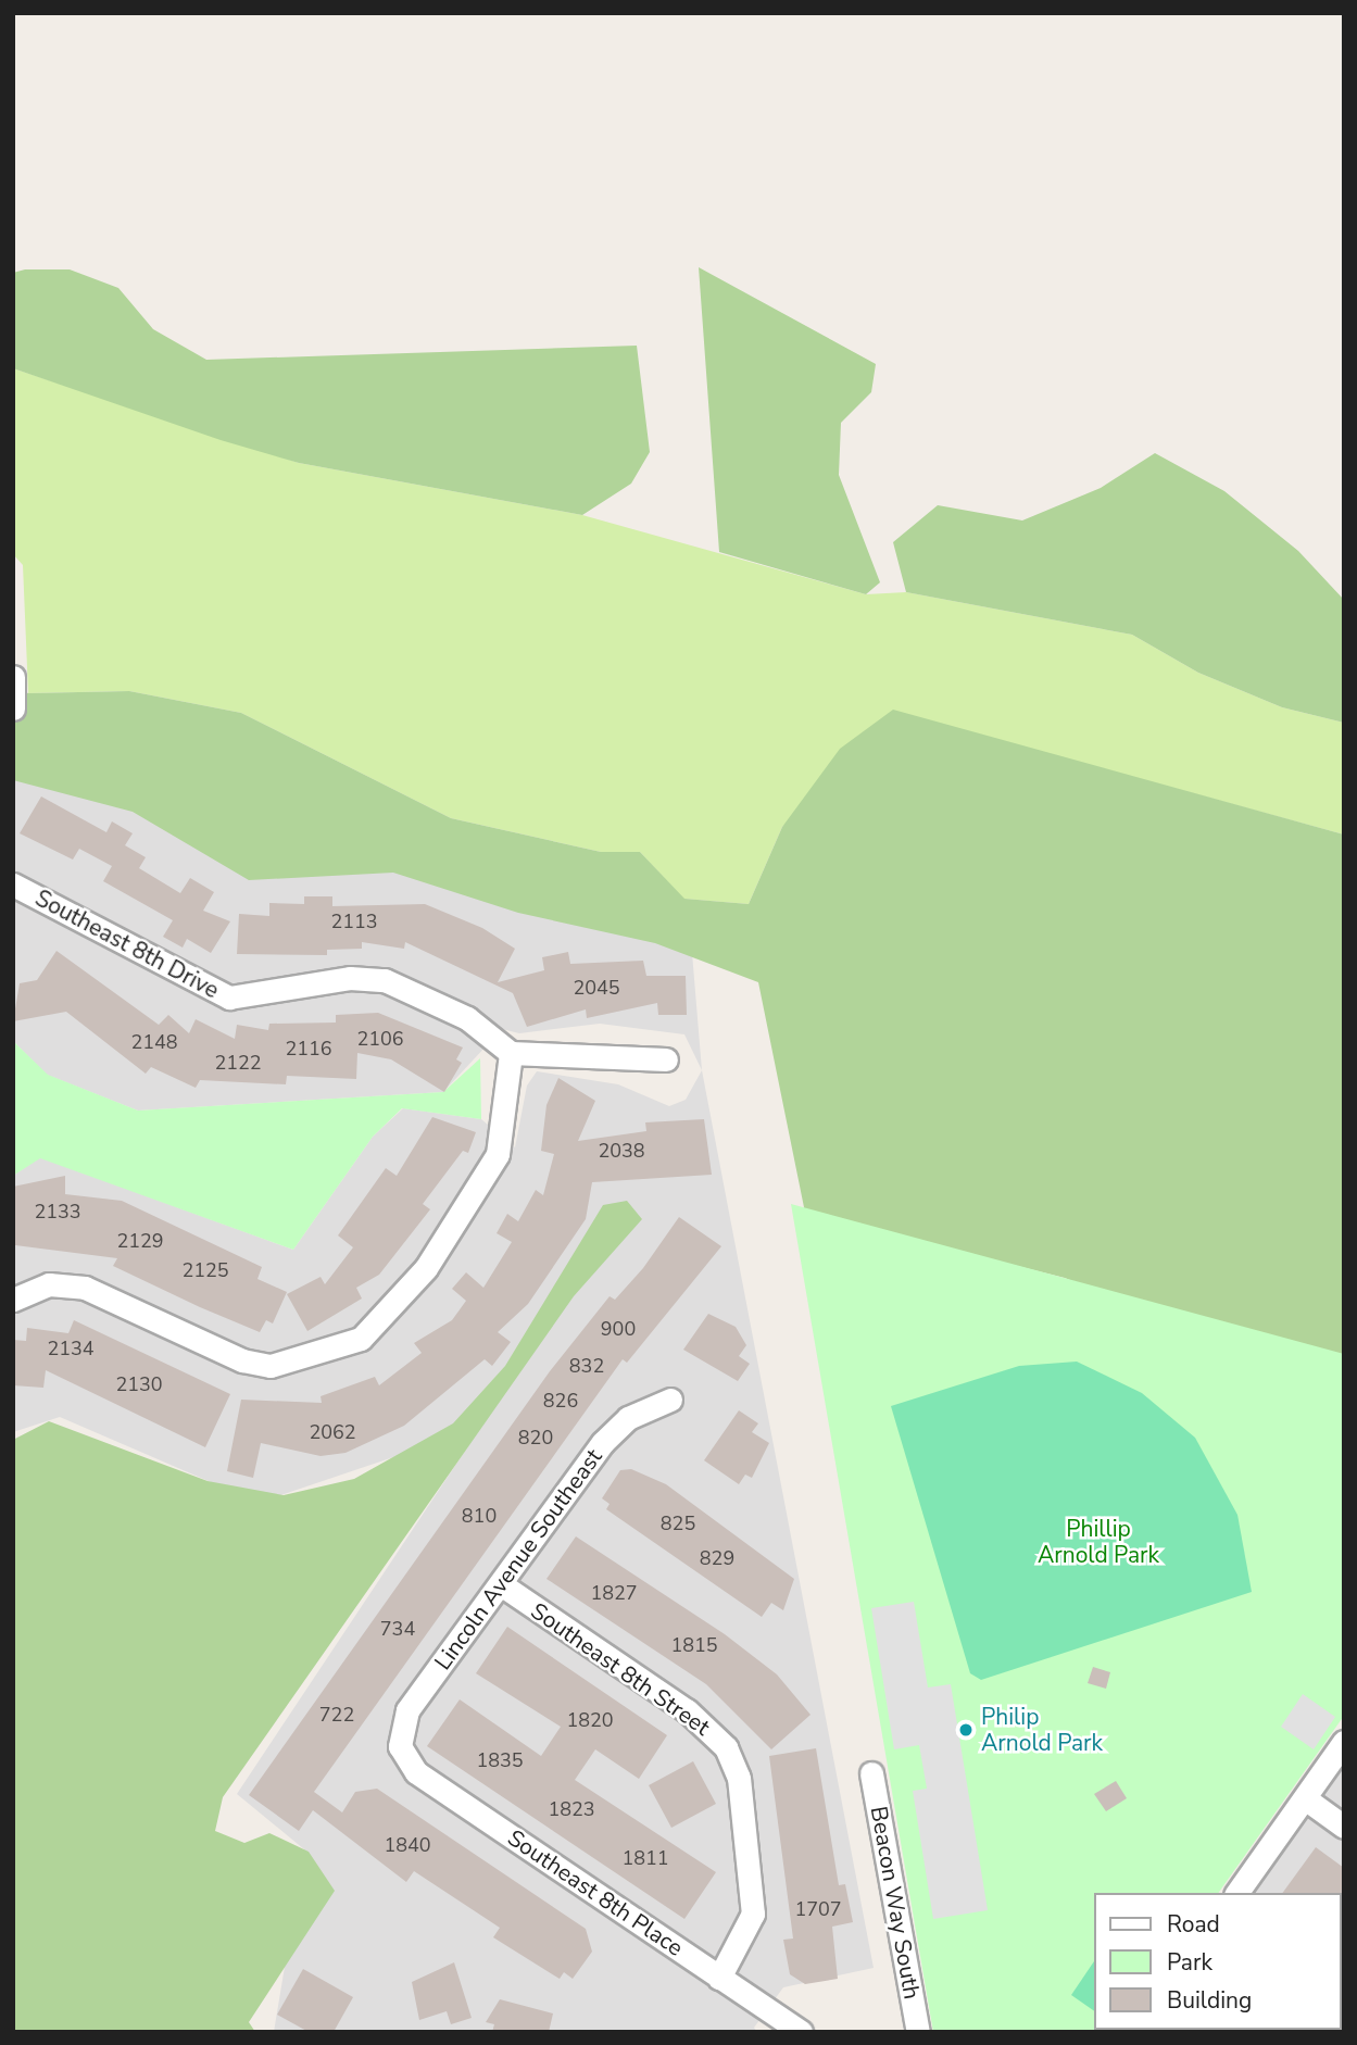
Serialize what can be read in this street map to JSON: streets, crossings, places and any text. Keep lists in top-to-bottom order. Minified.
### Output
{"streets":{"street":["Southeast 8th Drive","Lincoln Avenue Southeast","Southeast 8th Street","Southeast 8th Place","Beacon Way South"]},"crossings":[["Lincoln Avenue Southeast","Southeast 8th Street"],["Lincoln Avenue Southeast","Southeast 8th Place"],["Southeast 8th Street","Southeast 8th Place"]],"parks":["Phillip Arnold Park"],"places":["Philip Arnold Park"],"house_numbers":["2113","2045","2106","2148","2116","2122","2038","2133","2129","2125","900","2134","832","2130","826","2062","820","810","825","829","1827","734","1815","722","1820","1835","1823","1840","1811","1707"],"legend":["Road","Park","Building"]}
